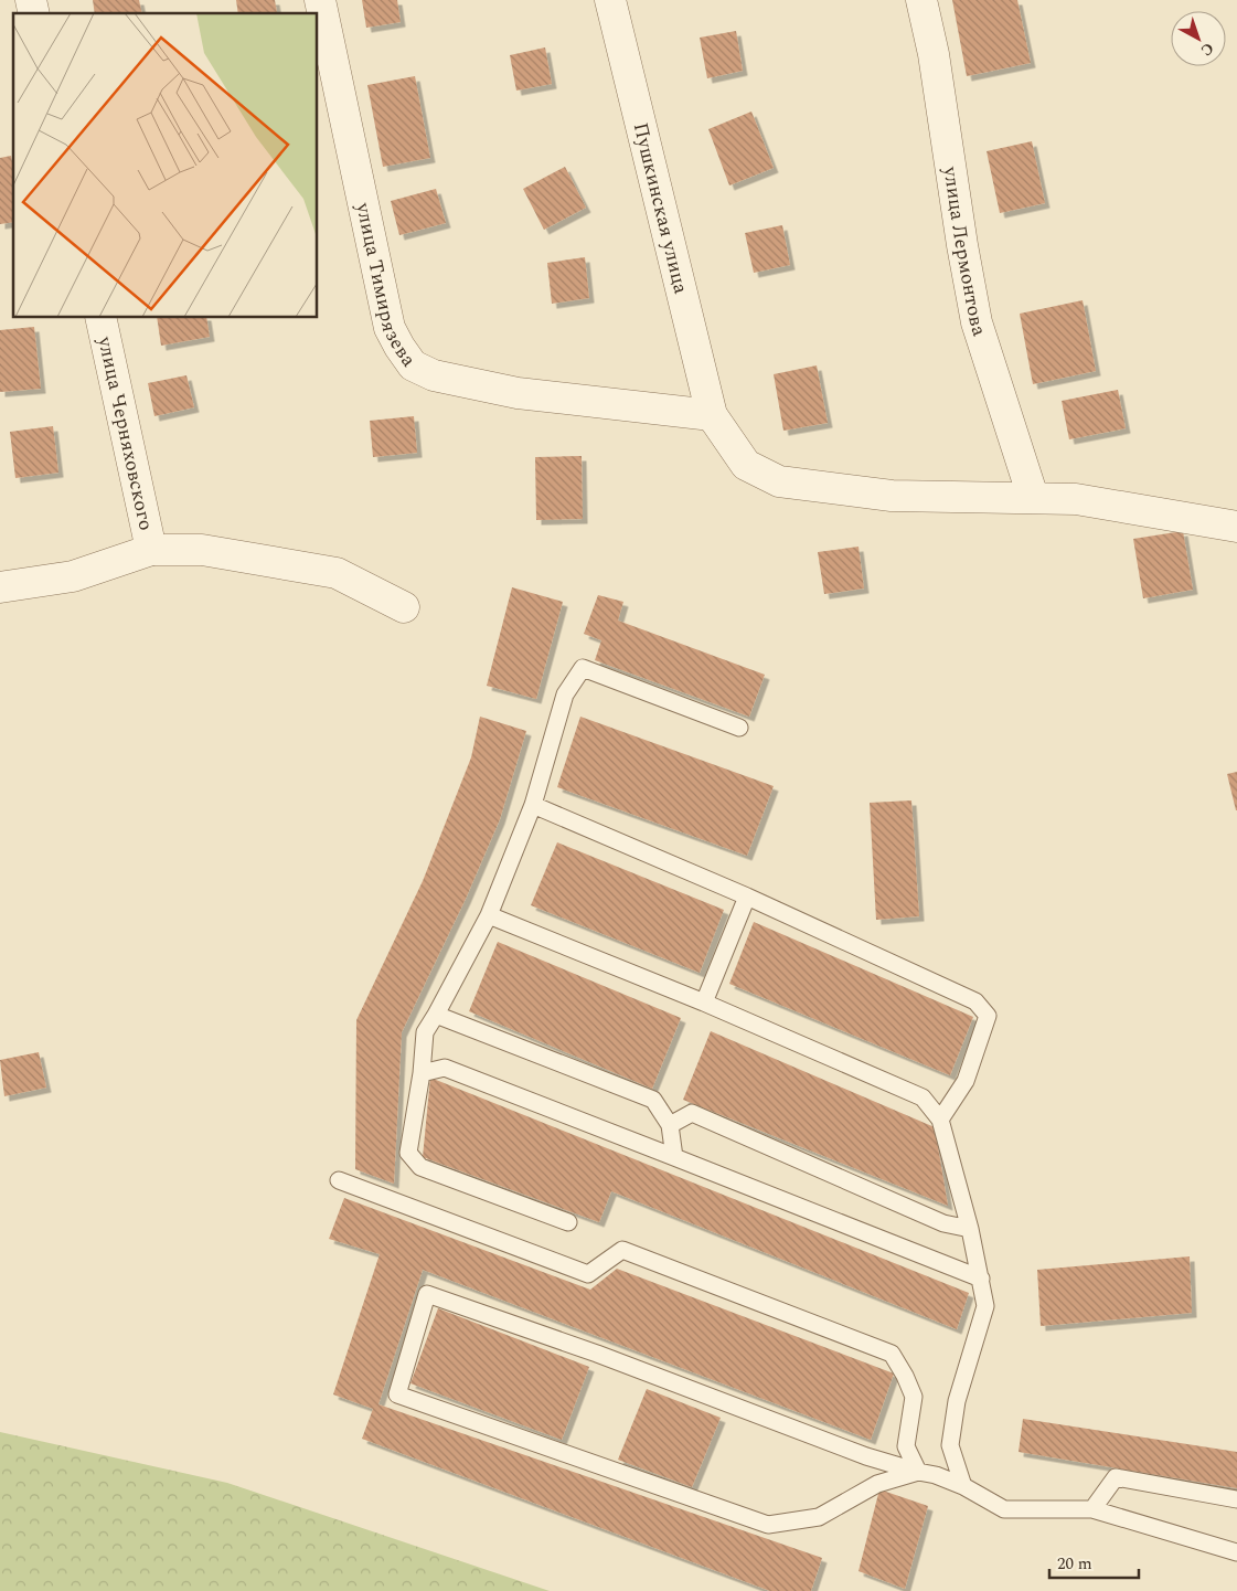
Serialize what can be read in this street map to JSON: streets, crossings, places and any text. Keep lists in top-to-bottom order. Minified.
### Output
{"streets":{"street":["Пушкинская улица","улица Лермонтова","улица Тимирязева","улица Черняховского"]},"crossings":[["Пушкинская улица","улица Тимирязева"]],"scale_bar":"20 m","north":"bottom right"}
